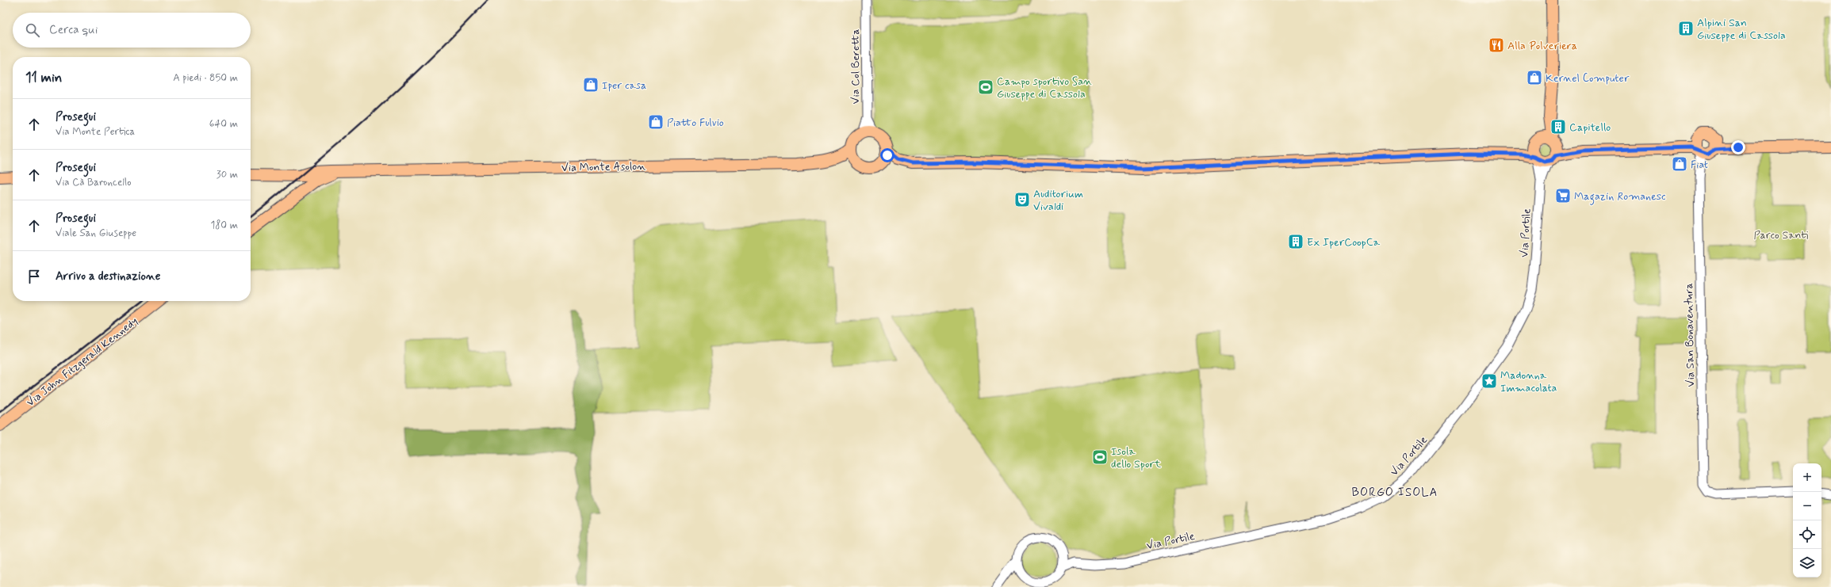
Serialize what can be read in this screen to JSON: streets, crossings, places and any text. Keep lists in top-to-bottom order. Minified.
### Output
{"streets":{"main road":["Via Monte Asolon","Via John Fitzgerald Kennedy"],"street":["Via Col Beretta","Via Portile","Via San Bonaventura"]},"crossings":[["Via Col Beretta","Via Monte Asolon"]],"districts":["BORGO ISOLA"],"parks":["Parco Santi"],"places":{"building":["Alpini San Giuseppe di Cassola","Capitello","Ex IperCoopCa"],"restaurant":["Alla Polveriera"],"shop":["Kernel Computer","Iper casa","Piatto Fulvio","Fiat"],"sports":["Campo sportivo San Giuseppe di Cassola","Isola dello Sport"],"supermarket":["Magazin Romanesc"],"theatre":["Auditorium Vivaldi"],"place":["Madonna Immacolata"]},"page":{"search":"Cerca qui","heading":["11 min","A piedi · 850 m"],"list":[["Prosegui","Via Monte Pertica","640 m"],["Prosegui","Via Cà Baroncello","30 m"],["Prosegui","Viale San Giuseppe","180 m"],"Arrivo a destinazione"],"map_buttons":["+","−"]}}
